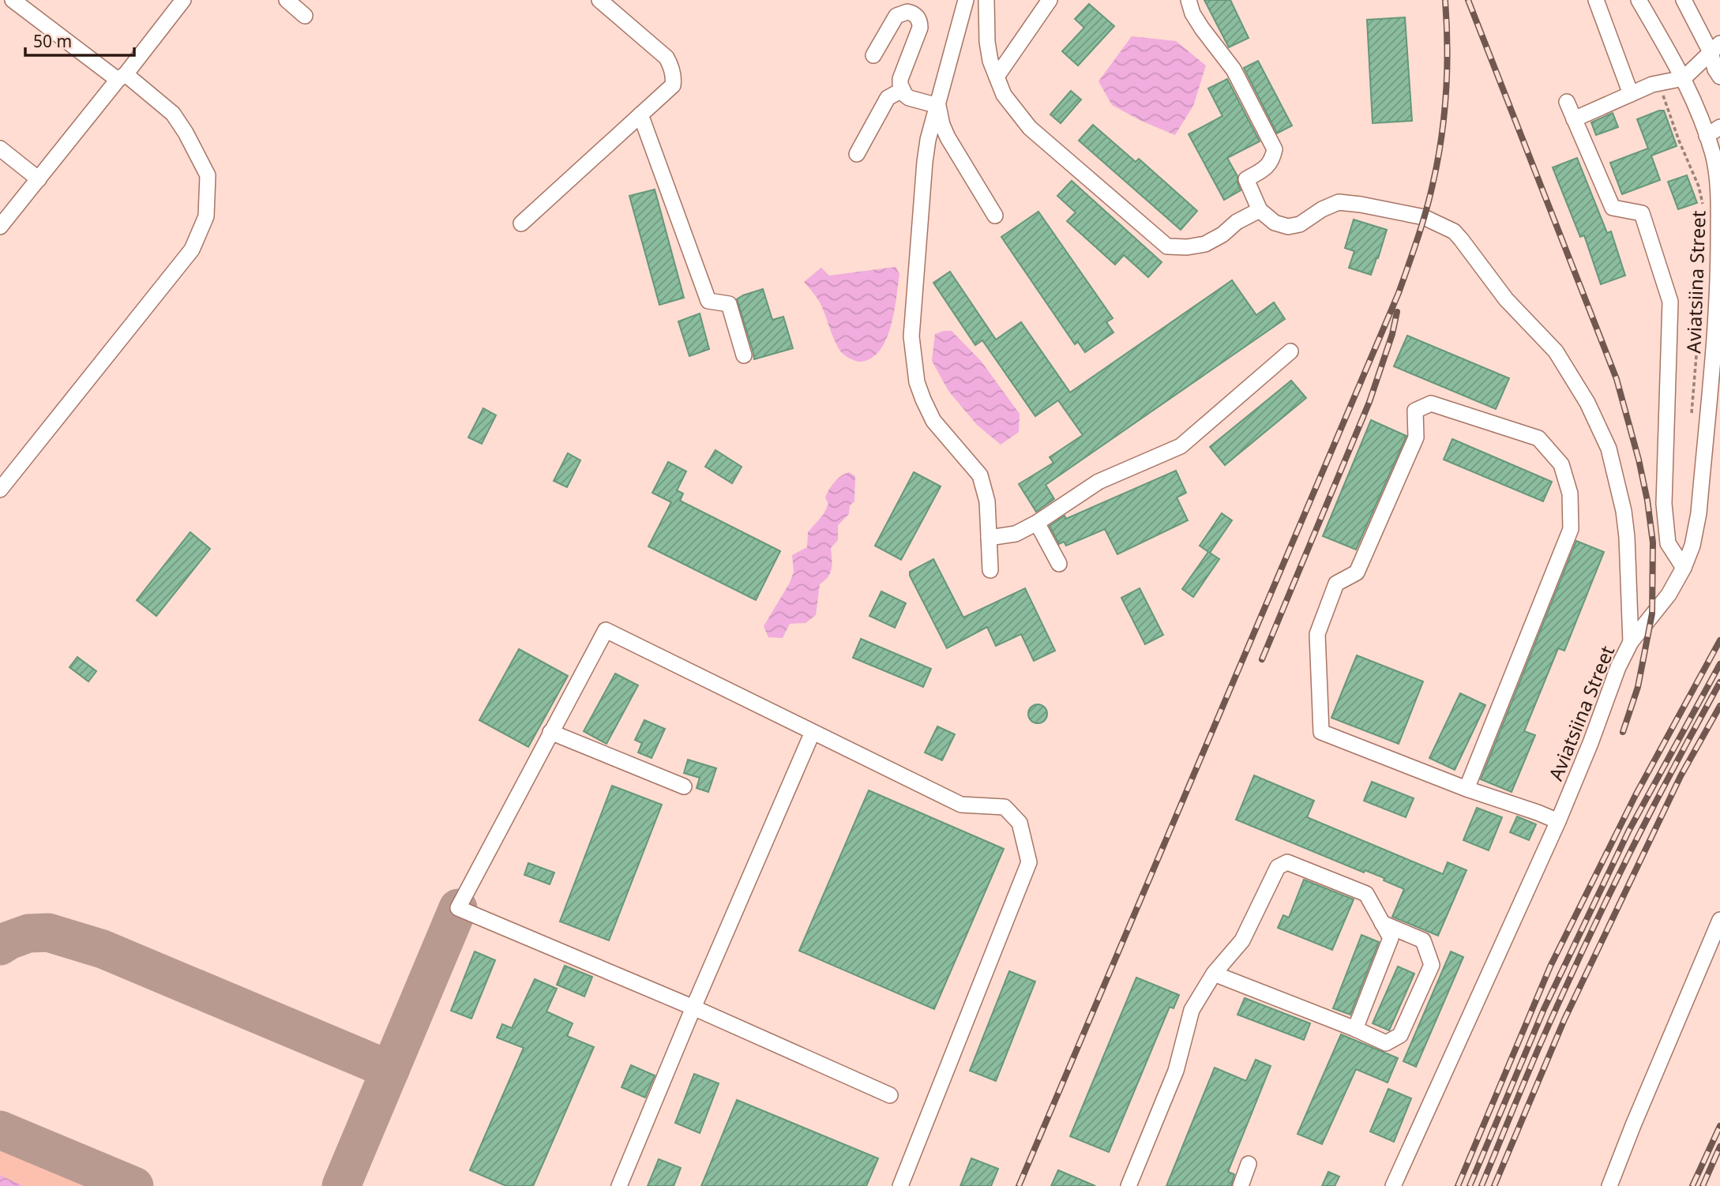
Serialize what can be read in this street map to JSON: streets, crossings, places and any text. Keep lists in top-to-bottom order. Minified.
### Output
{"streets":{"street":["Aviatsiina Street"]},"scale_bar":"50 m"}
